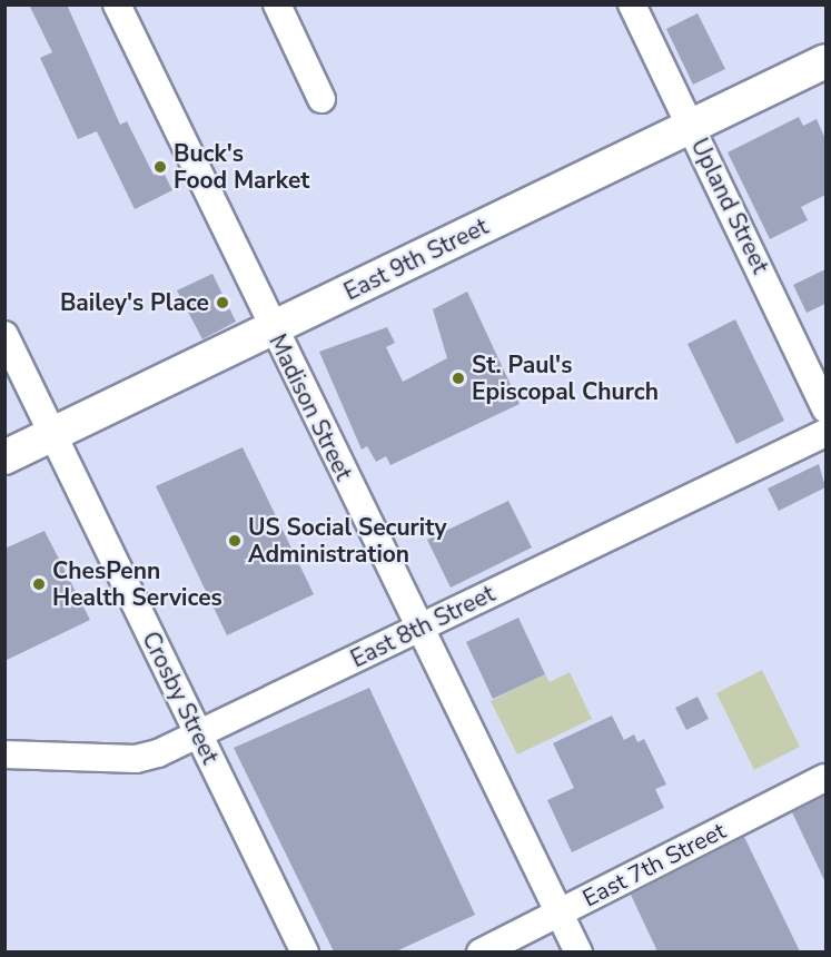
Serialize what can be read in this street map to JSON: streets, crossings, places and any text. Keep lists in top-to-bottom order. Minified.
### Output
{"streets":{"main road":["East 9th Street"],"street":["Upland Street","Madison Street","East 8th Street","Crosby Street","East 7th Street"]},"crossings":[["Upland Street","East 9th Street"],["East 9th Street","Madison Street"],["East 9th Street","Crosby Street"],["Madison Street","East 8th Street"],["Madison Street","East 7th Street"],["East 8th Street","Crosby Street"]],"places":["Buck's Food Market","Bailey's Place","St. Paul's Episcopal Church","US Social Security Administration","ChesPenn Health Services"]}
